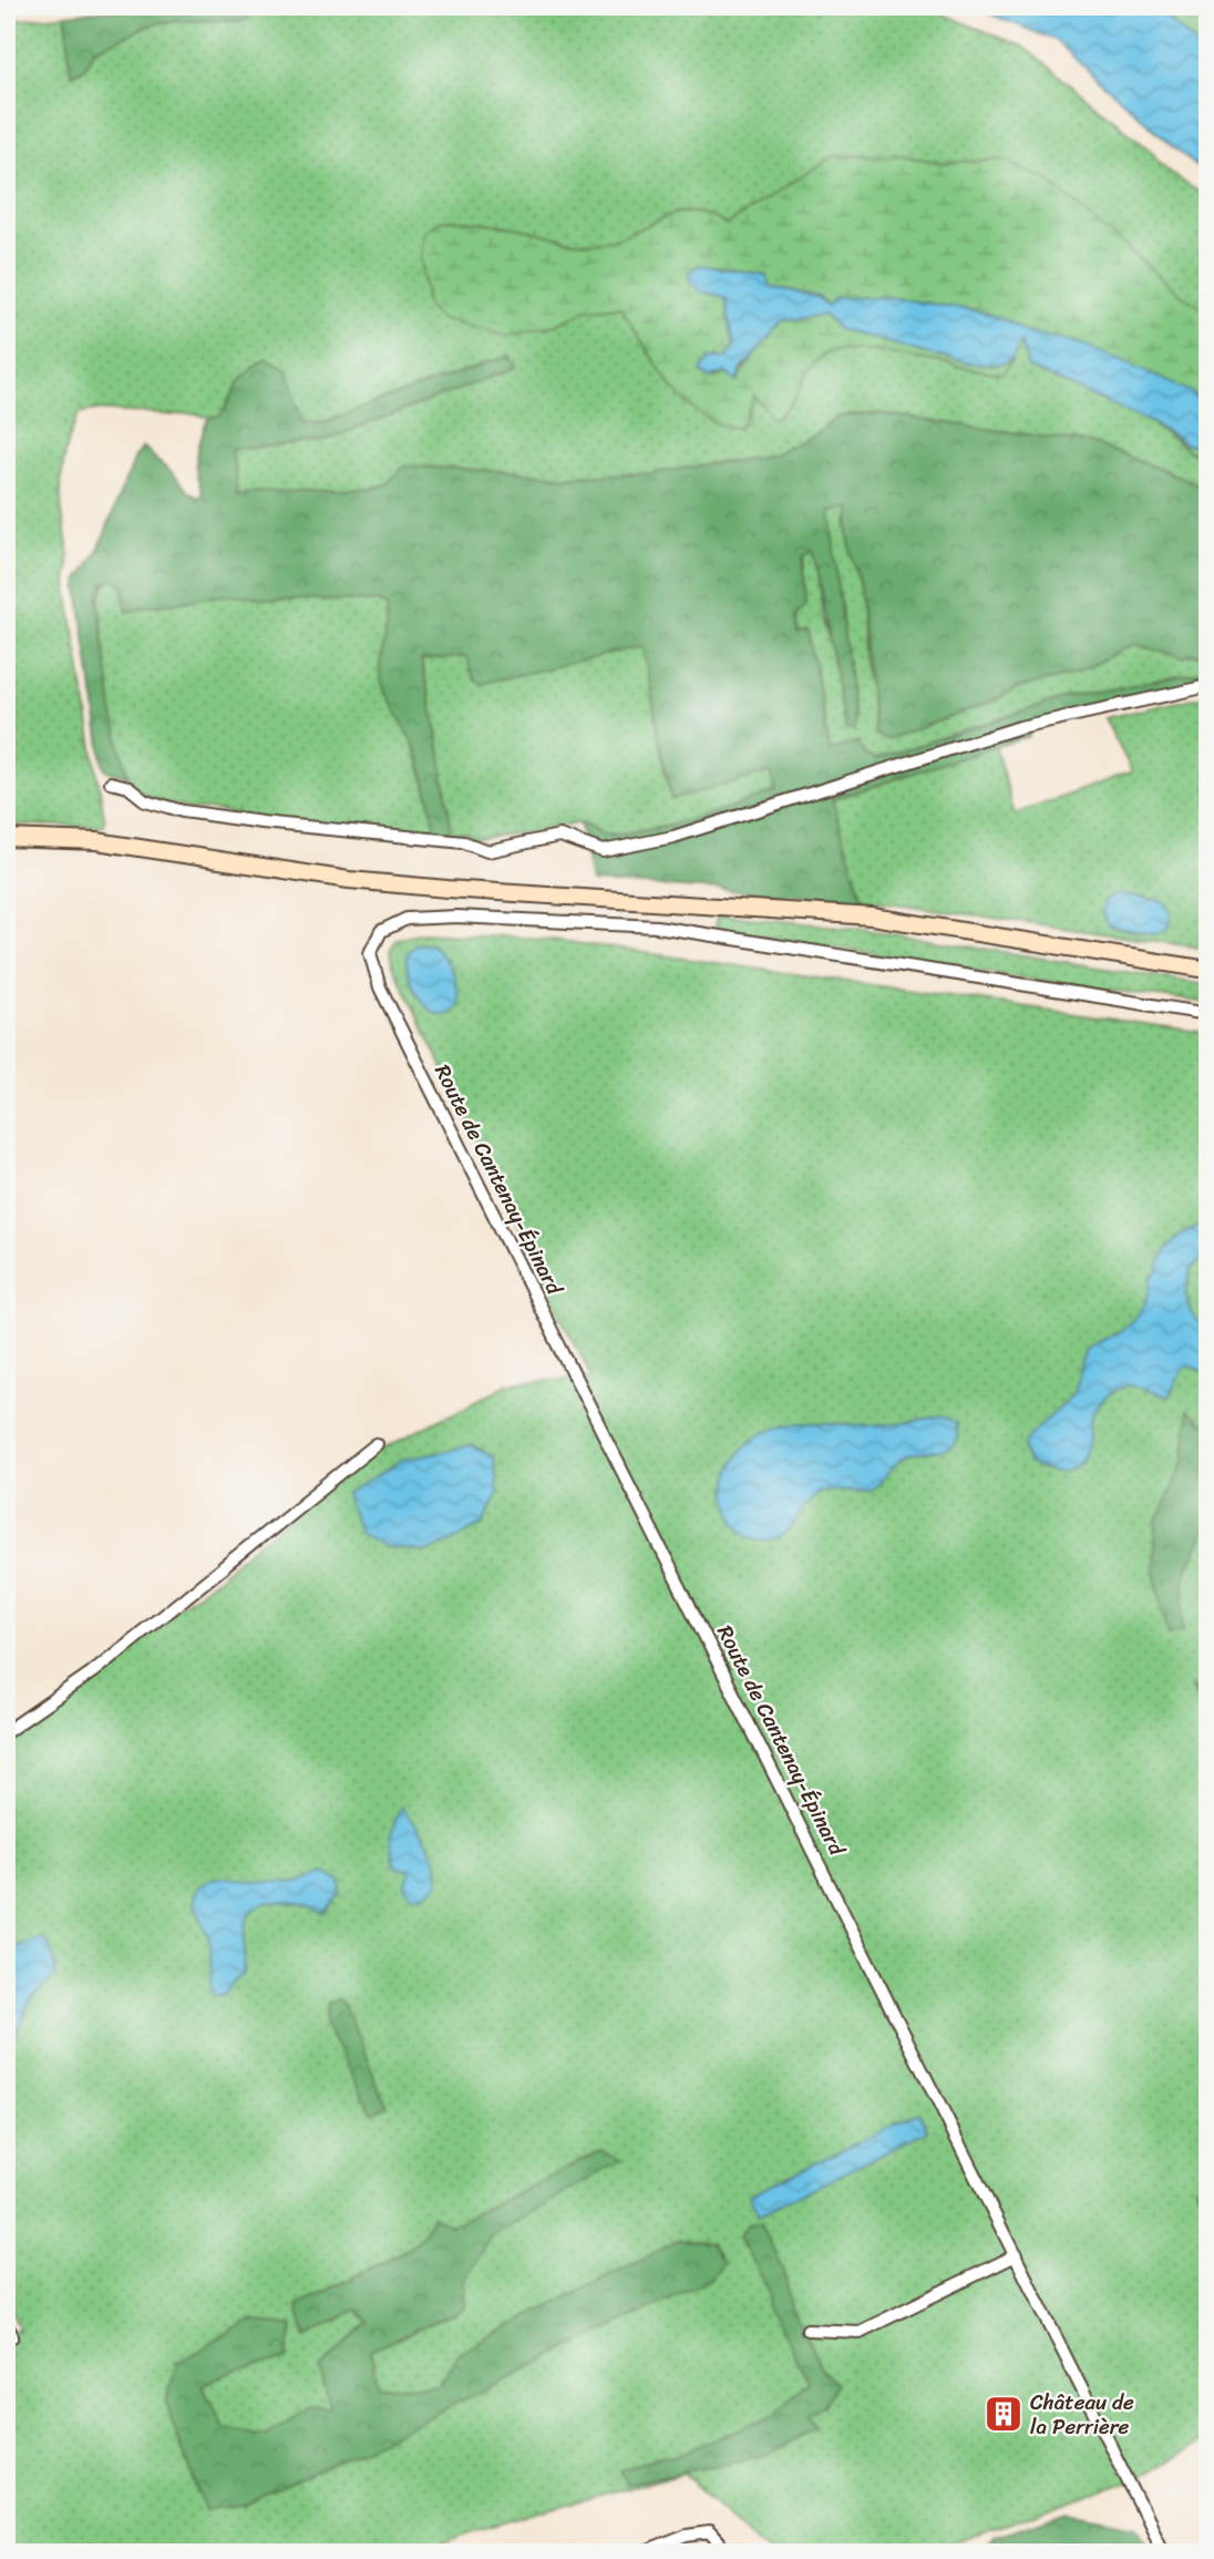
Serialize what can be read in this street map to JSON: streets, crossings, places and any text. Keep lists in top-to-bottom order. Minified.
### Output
{"streets":{"street":["Route de Cantenay-Épinard"]},"places":{"building":["Château de la Perrière"]}}
